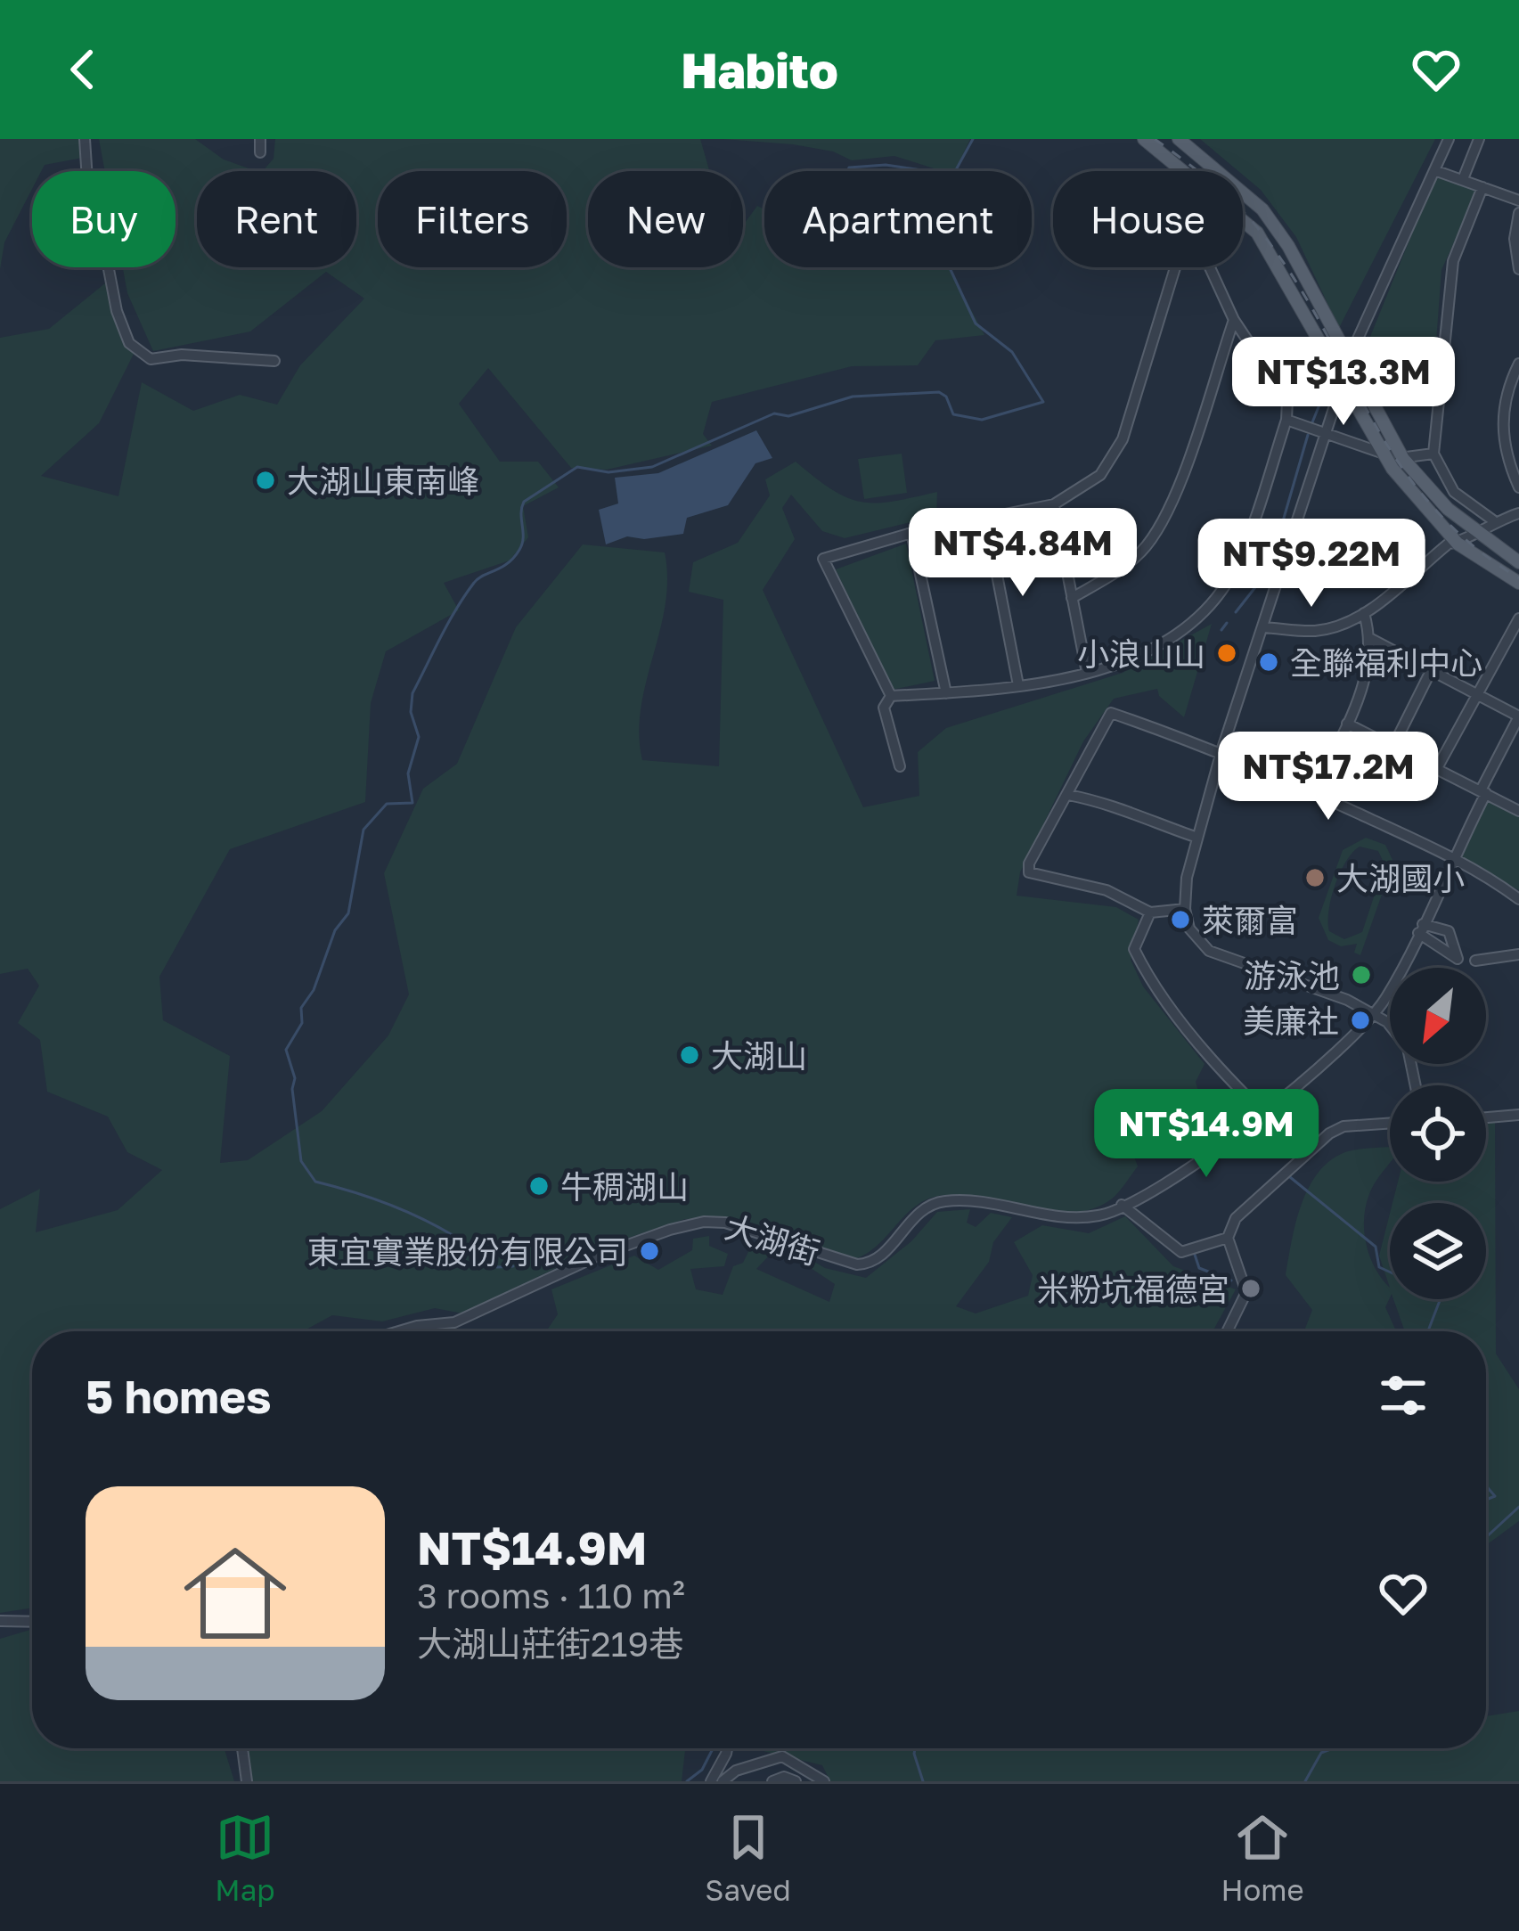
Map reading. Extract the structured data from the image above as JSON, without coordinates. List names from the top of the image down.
{
  "streets": {
    "street": ["大湖街"]
  },
  "places": [
    "大湖山東南峰",
    "小浪山山",
    "全聯福利中心",
    "大湖國小",
    "萊爾富",
    "游泳池",
    "美廉社",
    "大湖山",
    "牛稠湖山",
    "東宜實業股份有限公司",
    "米粉坑福德宮"
  ],
  "north": "bottom left",
  "page": {
    "header": "Habito",
    "chip": [
      "Buy",
      "Rent",
      "Filters",
      "New",
      "Apartment",
      "House"
    ],
    "price": [
      "NT$13.3M",
      "NT$4.84M",
      "NT$9.22M",
      "NT$17.2M",
      "NT$14.9M"
    ],
    "heading": "5 homes",
    "list": [
      {
        "name": "NT$14.9M",
        "note": "3 rooms · 110 m² · 大湖山莊街219巷"
      }
    ],
    "tabs": ["Map", "Saved", "Home"]
  }
}
